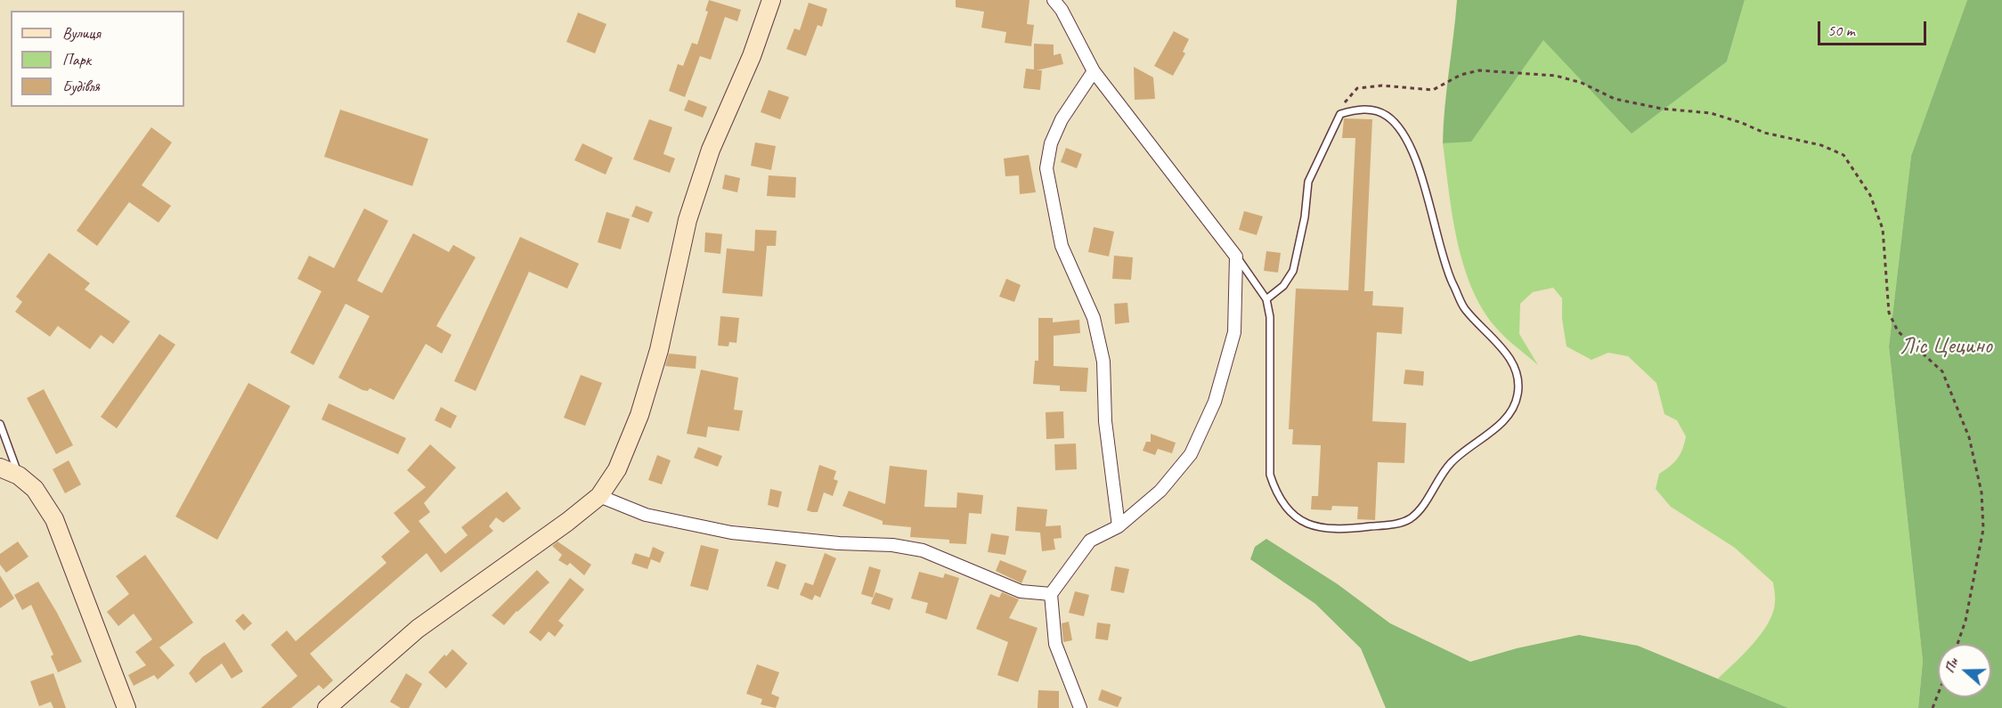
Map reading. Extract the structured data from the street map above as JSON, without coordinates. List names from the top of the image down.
{
  "parks": ["Ліс Цецино"],
  "legend": ["Вулиця", "Парк", "Будівля"],
  "scale_bar": "50 m",
  "north": "left"
}
